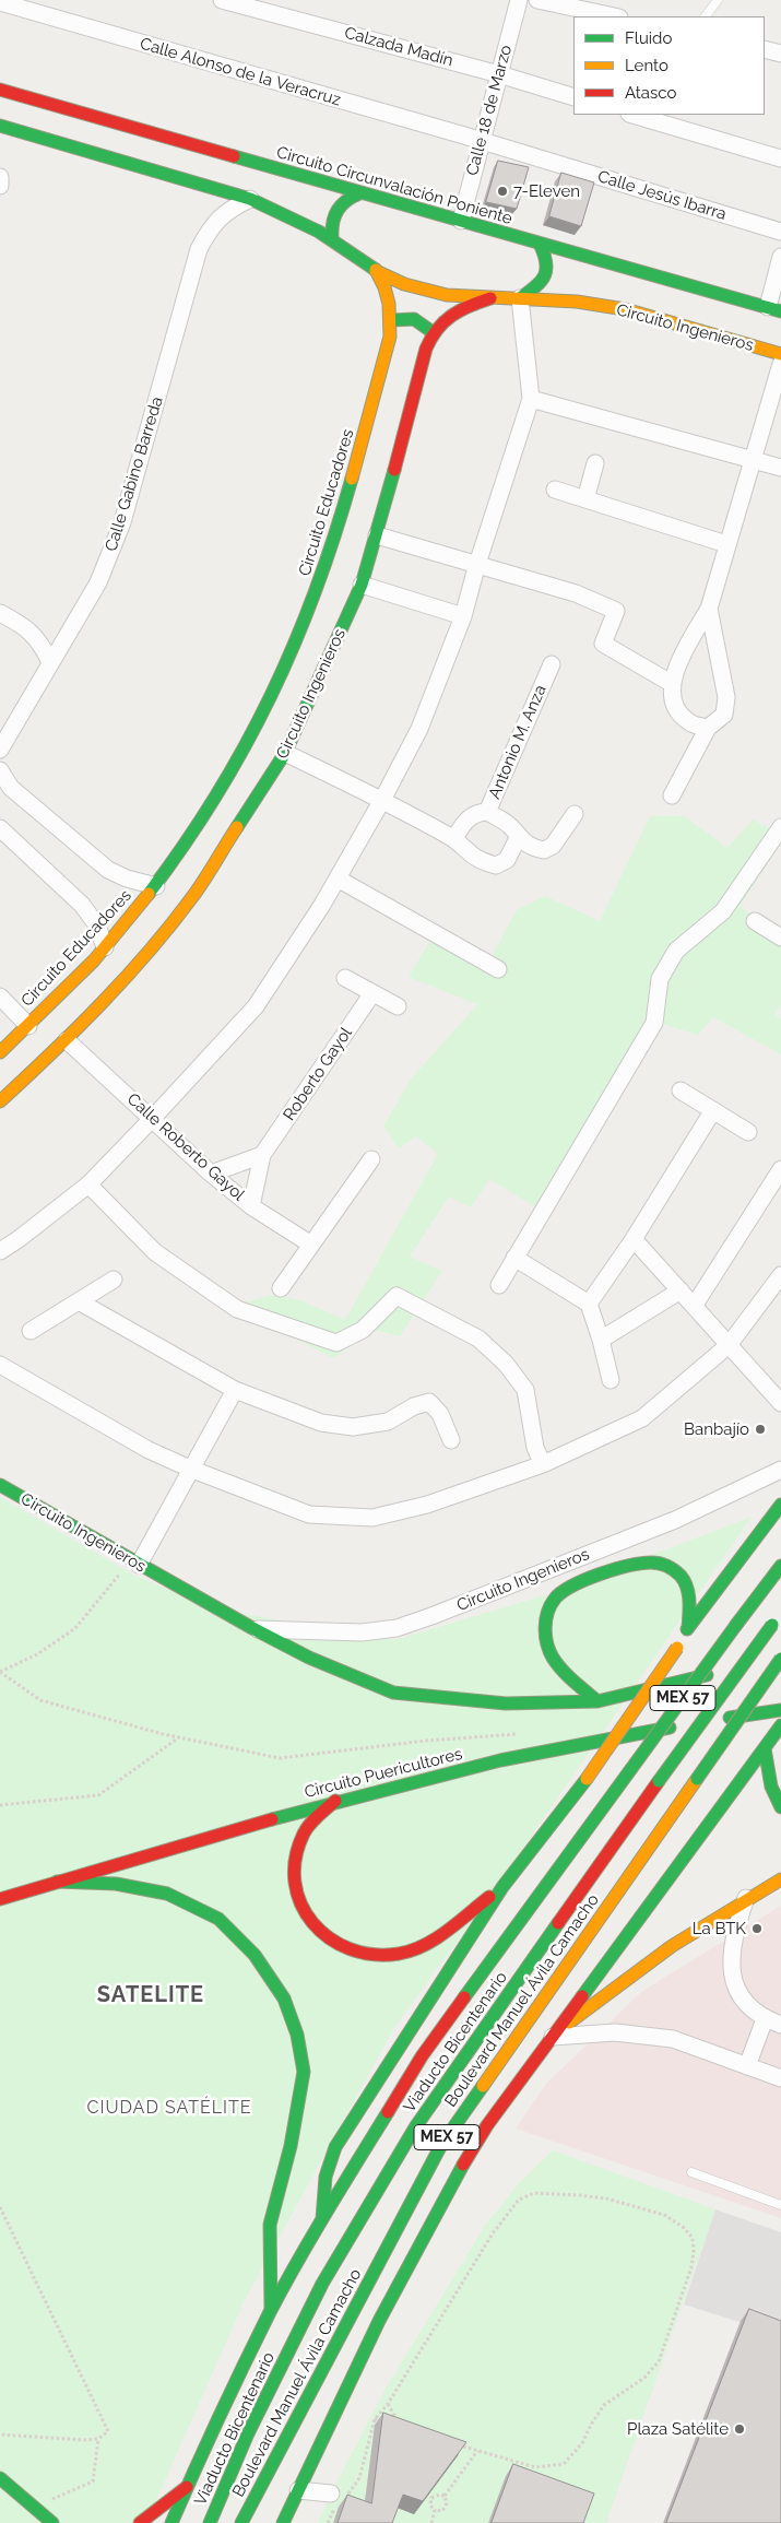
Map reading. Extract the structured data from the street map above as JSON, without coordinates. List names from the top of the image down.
{
  "streets": {
    "main road": [
      "Circuito Circunvalación Poniente",
      "Circuito Ingenieros",
      "Circuito Educadores",
      "MEX 57",
      "Circuito Puericultores",
      "Boulevard Manuel Ávila Camacho",
      "Viaducto Bicentenario"
    ],
    "street": [
      "Calzada Madín",
      "Calle Alonso de la Veracruz",
      "Calle 18 de Marzo",
      "Calle Jesús Ibarra",
      "Calle Gabino Barreda",
      "Antonio M. Anza",
      "Roberto Gayol",
      "Calle Roberto Gayol"
    ]
  },
  "crossings": [
    ["Calzada Madín", "Calle 18 de Marzo"],
    ["Calle Alonso de la Veracruz", "Calle 18 de Marzo"],
    ["Calle Alonso de la Veracruz", "Calle Jesús Ibarra"],
    ["Calle 18 de Marzo", "Circuito Circunvalación Poniente"],
    ["Calle 18 de Marzo", "Calle Jesús Ibarra"],
    ["Circuito Ingenieros", "Circuito Educadores"],
    ["Circuito Ingenieros", "Calle Roberto Gayol"],
    ["Circuito Ingenieros", "Boulevard Manuel Ávila Camacho"],
    ["Roberto Gayol", "Calle Roberto Gayol"]
  ],
  "districts": ["SATELITE", "CIUDAD SATÉLITE"],
  "places": [
    "7-Eleven",
    "Banbajío",
    "La BTK",
    "Plaza Satélite"
  ],
  "legend": ["Fluido", "Lento", "Atasco"]
}
